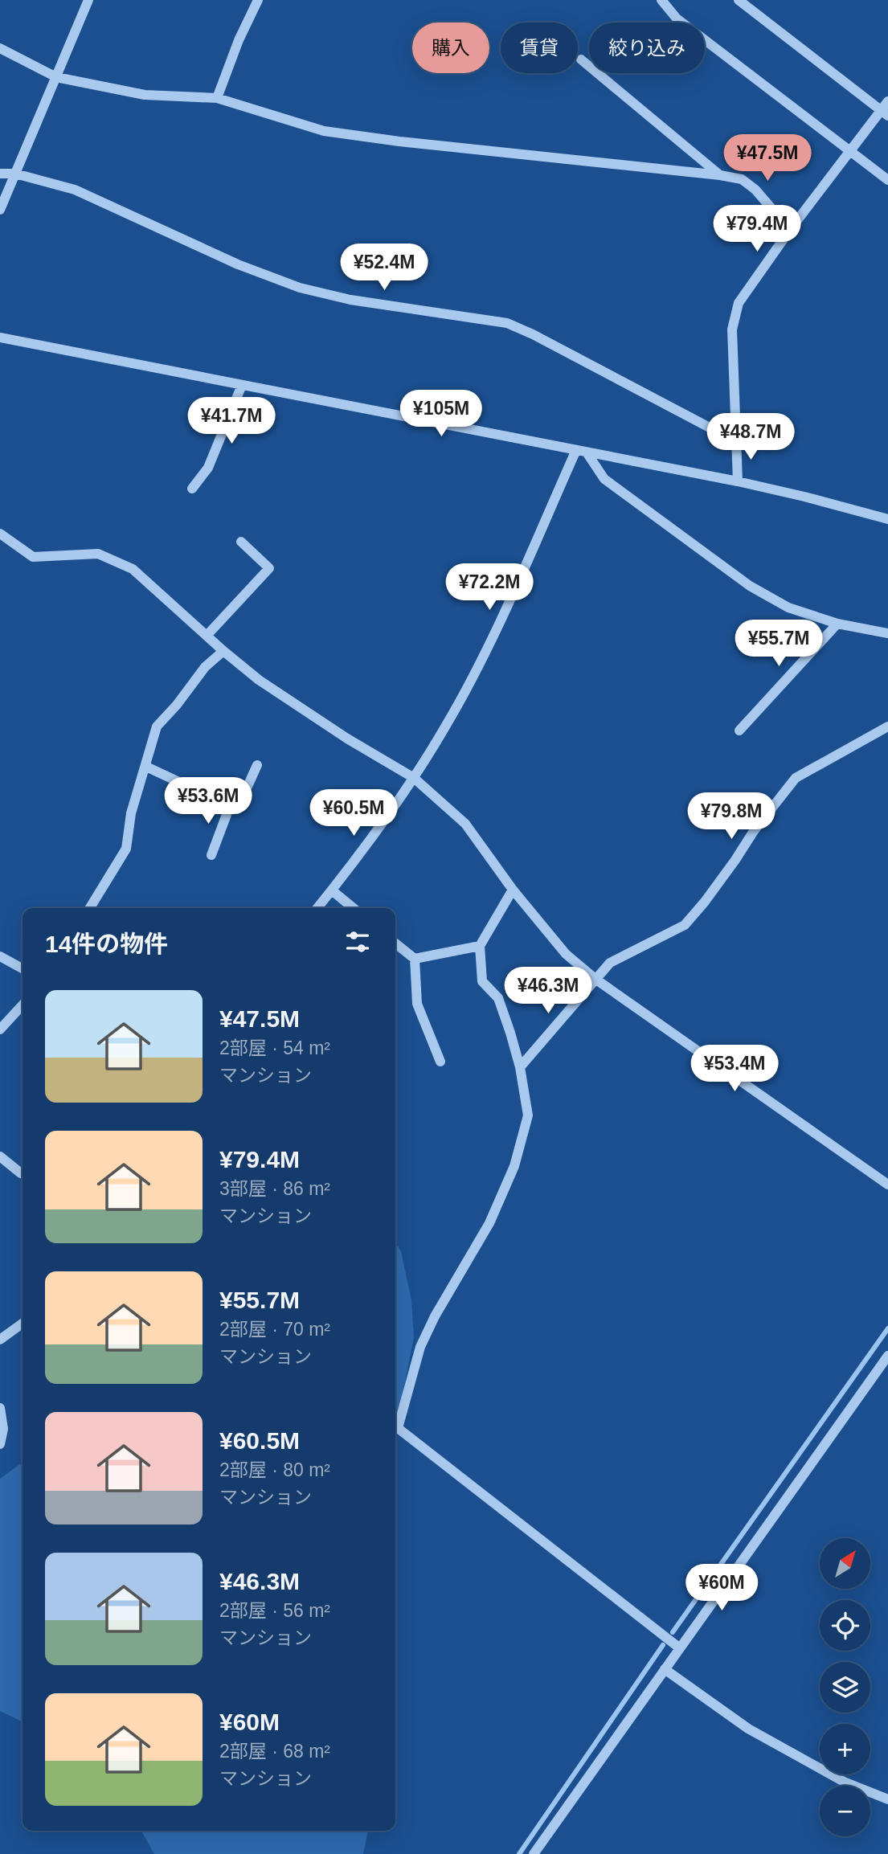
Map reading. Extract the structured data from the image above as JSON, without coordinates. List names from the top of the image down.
{
  "north": "top right",
  "page": {
    "chip": ["購入", "賃貸", "絞り込み"],
    "price": [
      "¥47.5M",
      "¥79.4M",
      "¥52.4M",
      "¥105M",
      "¥41.7M",
      "¥48.7M",
      "¥72.2M",
      "¥55.7M",
      "¥53.6M",
      "¥60.5M",
      "¥79.8M",
      "¥46.3M",
      "¥53.4M",
      "¥60M"
    ],
    "heading": "14件の物件",
    "list": [
      {
        "name": "¥47.5M",
        "note": "2部屋 · 54 m² · マンション"
      },
      {
        "name": "¥79.4M",
        "note": "3部屋 · 86 m² · マンション"
      },
      {
        "name": "¥55.7M",
        "note": "2部屋 · 70 m² · マンション"
      },
      {
        "name": "¥60.5M",
        "note": "2部屋 · 80 m² · マンション"
      },
      {
        "name": "¥46.3M",
        "note": "2部屋 · 56 m² · マンション"
      },
      {
        "name": "¥60M",
        "note": "2部屋 · 68 m² · マンション"
      }
    ],
    "map_buttons": ["+", "−"]
  }
}
